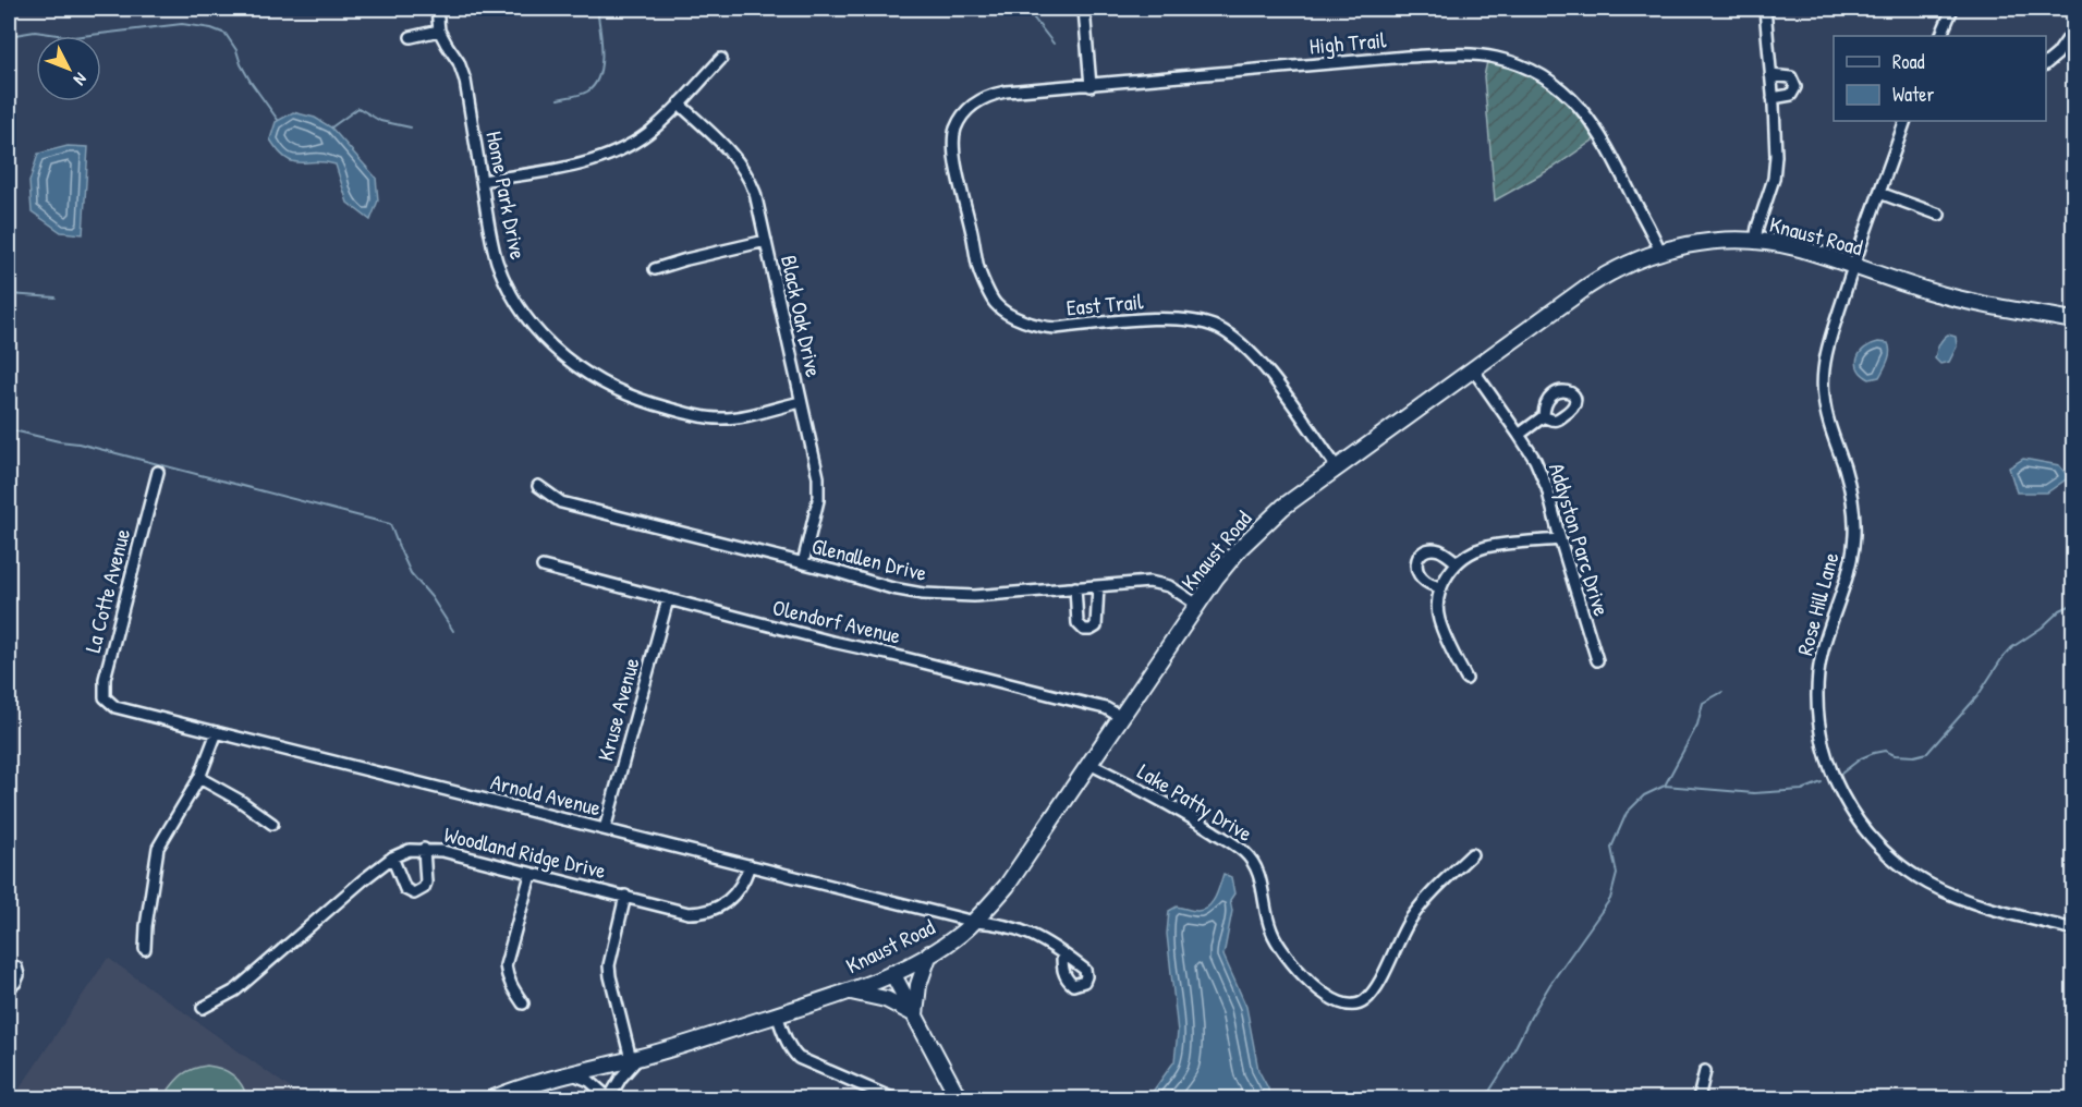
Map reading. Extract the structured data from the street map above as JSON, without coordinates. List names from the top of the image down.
{
  "streets": {
    "main road": ["Knaust Road"],
    "street": [
      "High Trail",
      "Home Park Drive",
      "East Trail",
      "Black Oak Drive",
      "Addyston Parc Drive",
      "Glenallen Drive",
      "La Cotte Avenue",
      "Rose Hill Lane",
      "Olendorf Avenue",
      "Kruse Avenue",
      "Arnold Avenue",
      "Lake Patty Drive",
      "Woodland Ridge Drive"
    ]
  },
  "crossings": [
    ["High Trail", "Knaust Road"],
    ["High Trail", "East Trail"],
    ["Home Park Drive", "Black Oak Drive"],
    ["Knaust Road", "East Trail"],
    ["Knaust Road", "Addyston Parc Drive"],
    ["Knaust Road", "Glenallen Drive"],
    ["Knaust Road", "Rose Hill Lane"],
    ["Knaust Road", "Olendorf Avenue"],
    ["Knaust Road", "Arnold Avenue"],
    ["Knaust Road", "Lake Patty Drive"],
    ["Black Oak Drive", "Glenallen Drive"],
    ["La Cotte Avenue", "Arnold Avenue"],
    ["Olendorf Avenue", "Kruse Avenue"],
    ["Kruse Avenue", "Arnold Avenue"],
    ["Arnold Avenue", "Woodland Ridge Drive"]
  ],
  "legend": ["Road", "Water"],
  "north": "bottom right"
}
